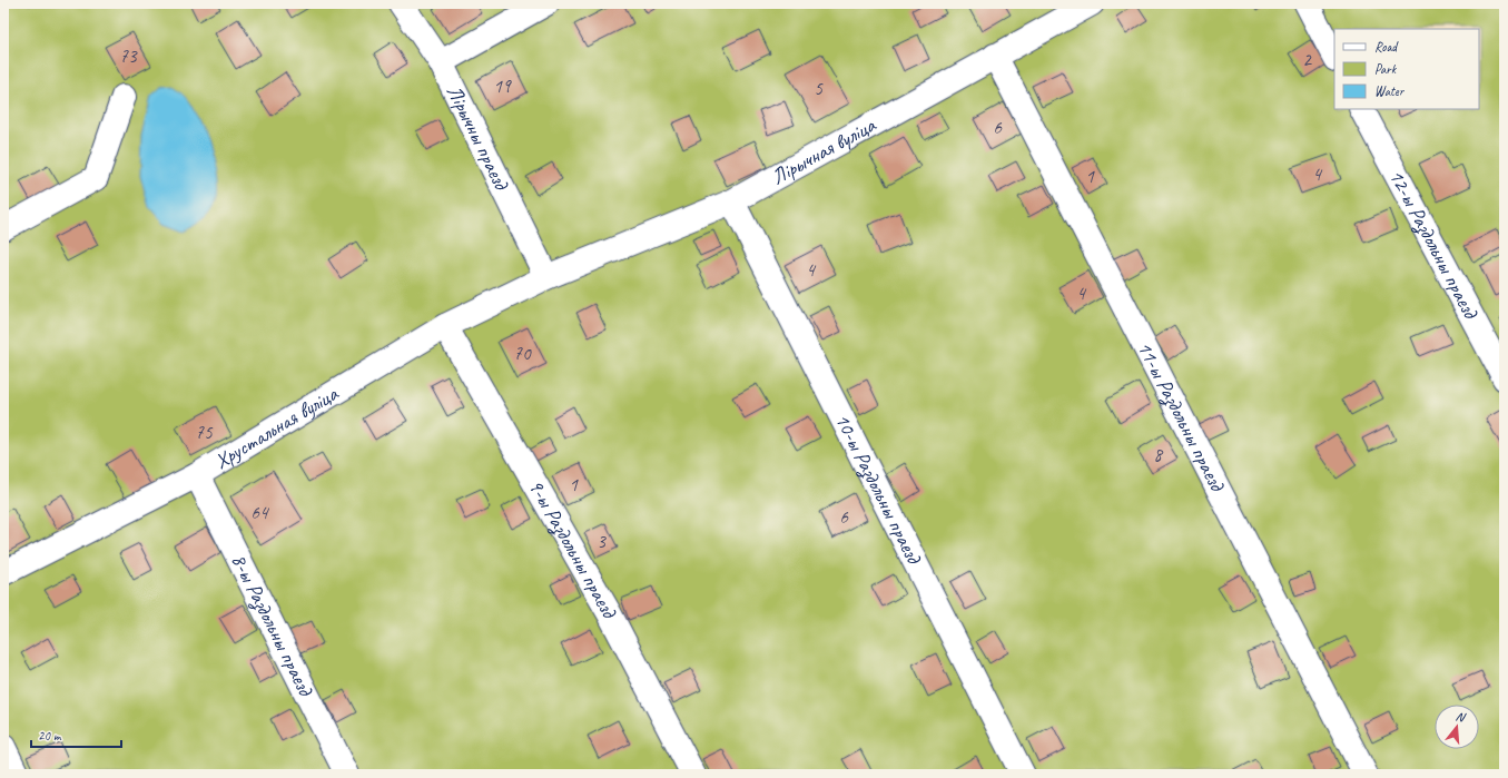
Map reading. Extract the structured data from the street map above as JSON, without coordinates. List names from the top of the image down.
{
  "streets": {
    "street": [
      "Лірычны праезд",
      "Лірычная вуліца",
      "12-ы Раздольны праезд",
      "11-ы Раздольны праезд",
      "Хрустальная вуліца",
      "10-ы Раздольны праезд",
      "9-ы Раздольны праезд",
      "8-ы Раздольны праезд"
    ]
  },
  "crossings": [
    ["Лірычны праезд", "Лірычная вуліца"],
    ["Лірычны праезд", "Хрустальная вуліца"],
    ["Лірычная вуліца", "11-ы Раздольны праезд"],
    ["Лірычная вуліца", "Хрустальная вуліца"],
    ["Лірычная вуліца", "10-ы Раздольны праезд"],
    ["Хрустальная вуліца", "9-ы Раздольны праезд"],
    ["Хрустальная вуліца", "8-ы Раздольны праезд"]
  ],
  "house_numbers": [
    "73",
    "2",
    "19",
    "5",
    "6",
    "4",
    "1",
    "4",
    "4",
    "70",
    "75",
    "8",
    "1",
    "64",
    "6",
    "3"
  ],
  "legend": ["Road", "Park", "Water"],
  "scale_bar": "20 m",
  "north": "top"
}
